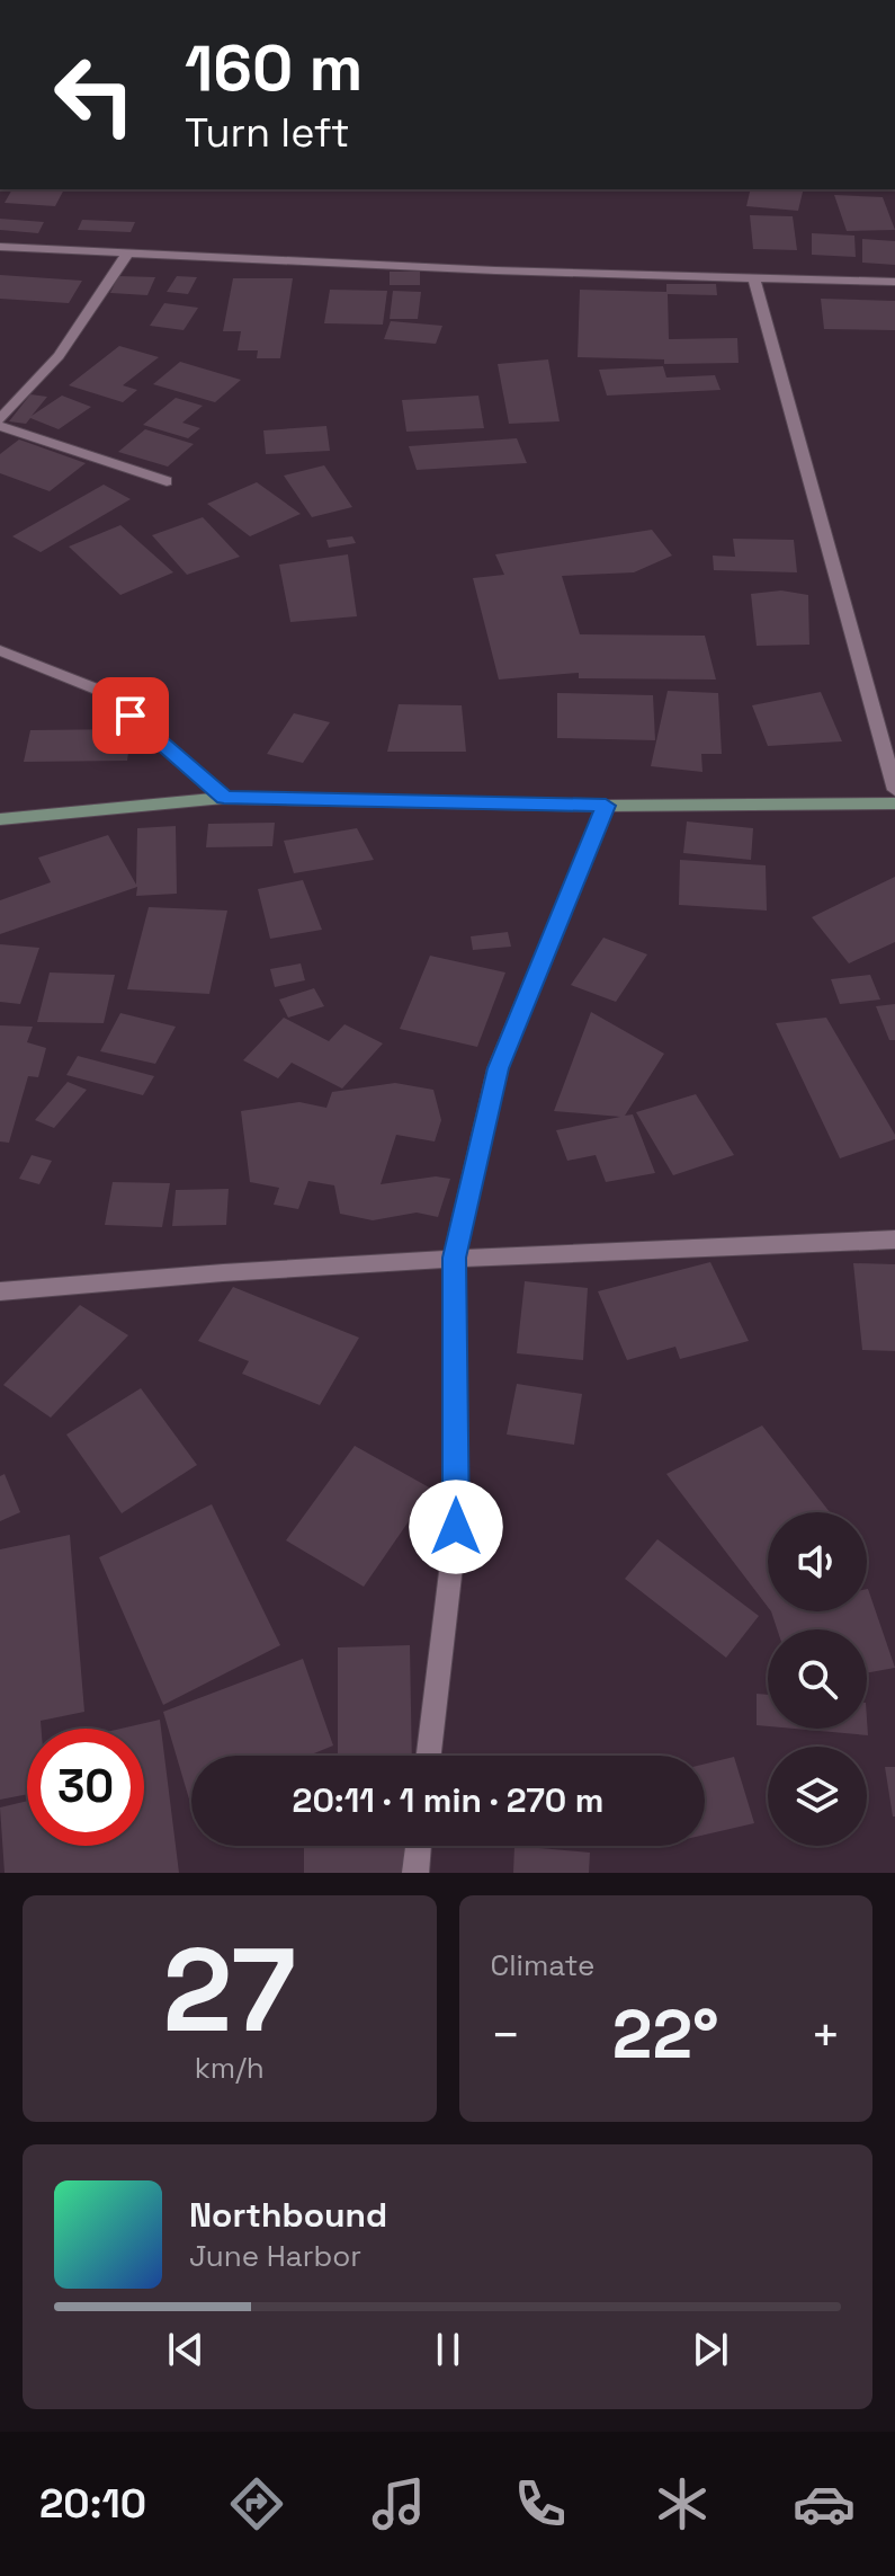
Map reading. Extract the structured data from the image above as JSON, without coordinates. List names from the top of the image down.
{
  "page": {
    "turn": ["160 m", "Turn left"],
    "limit": "30",
    "trip": "20:11 · 1 min · 270 m",
    "tile": [
      ["27", "km/h"],
      "Climate"
    ],
    "heat": ["−", "22°", "+"],
    "song": ["Northbound", "June Harbor"],
    "tabs": "20:10"
  }
}
